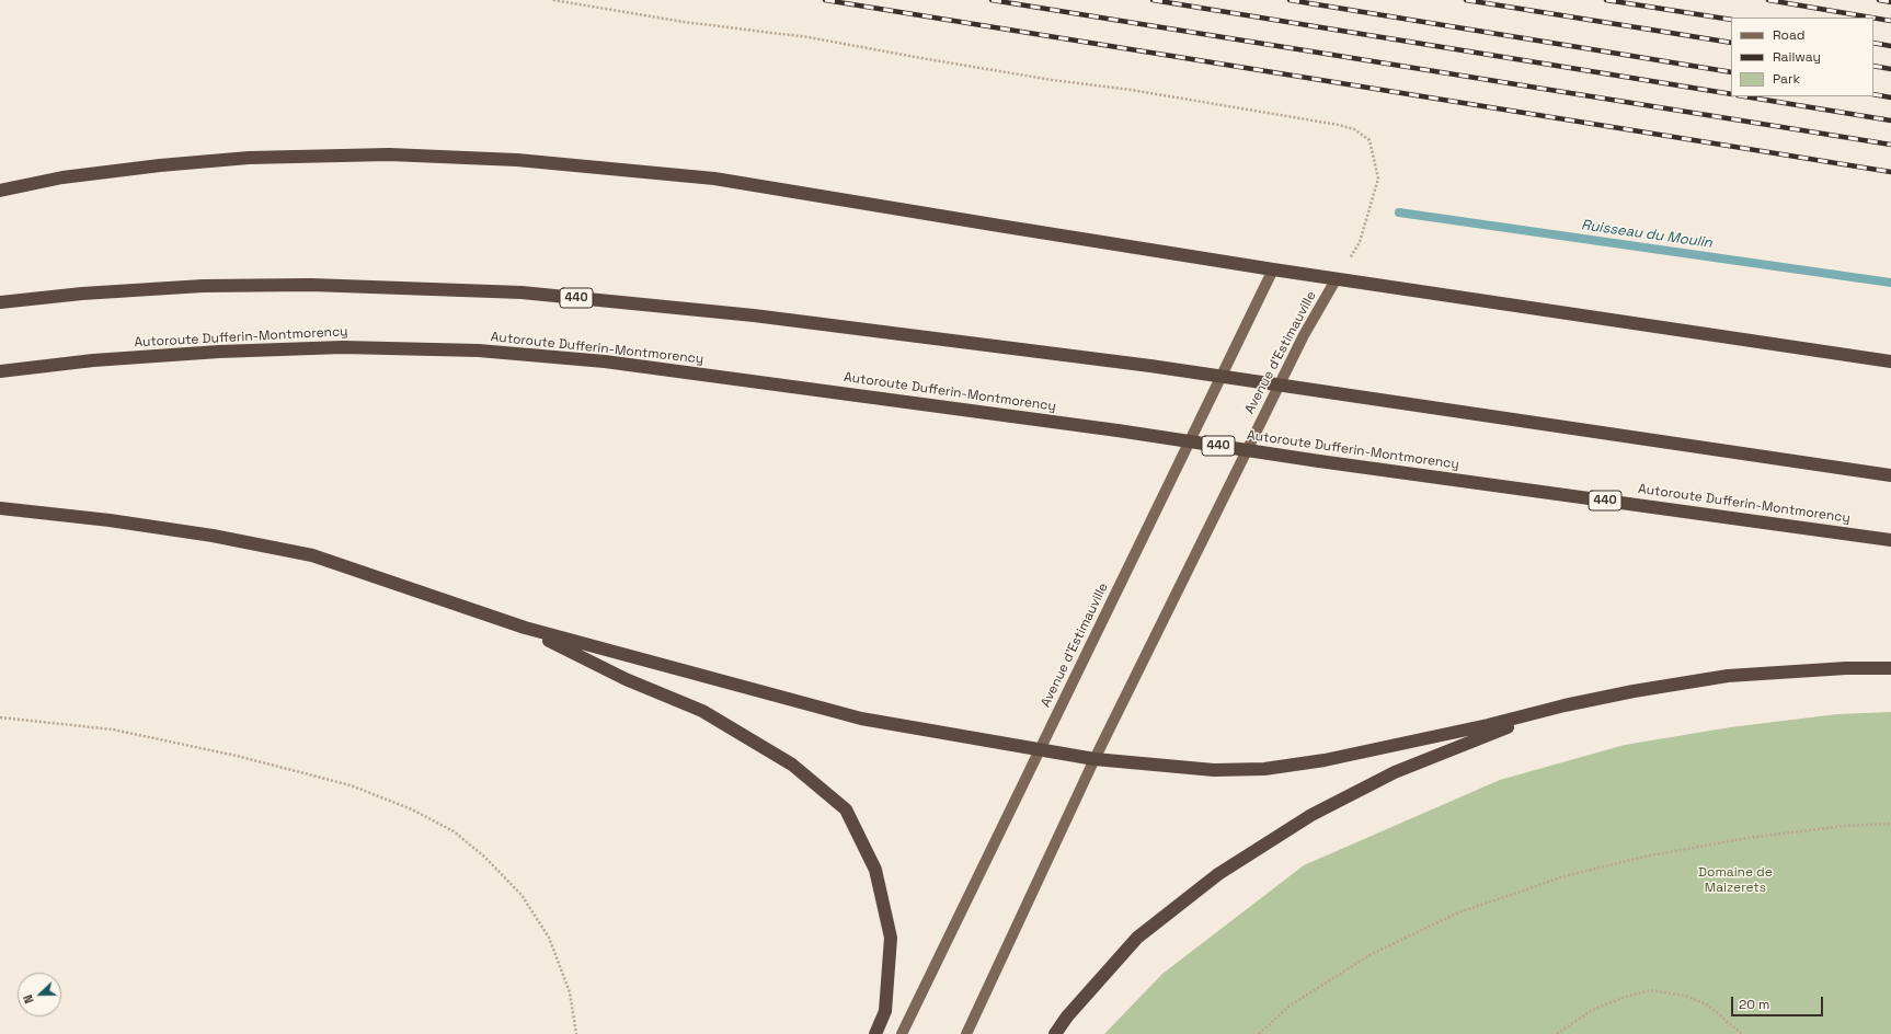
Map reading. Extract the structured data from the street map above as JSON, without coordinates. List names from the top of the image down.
{
  "streets": {
    "highway": ["440", "Autoroute Dufferin-Montmorency"],
    "main road": ["Avenue d'Estimauville"]
  },
  "water": ["Ruisseau du Moulin"],
  "parks": ["Domaine de Maizerets"],
  "legend": ["Road", "Railway", "Park"],
  "scale_bar": "20 m",
  "north": "left"
}
